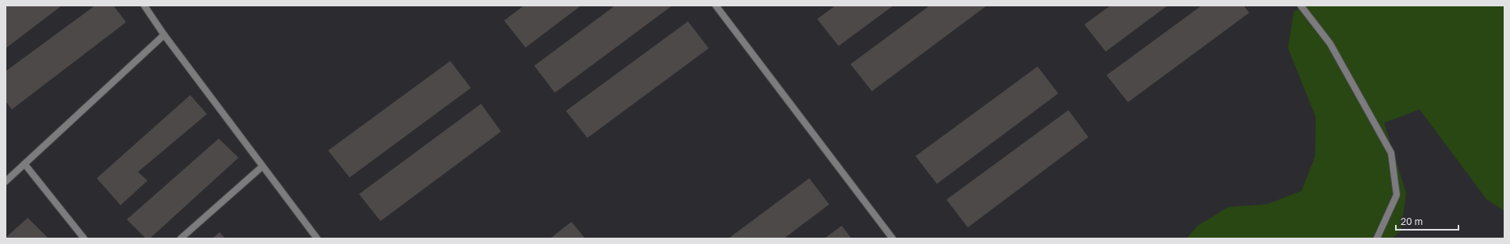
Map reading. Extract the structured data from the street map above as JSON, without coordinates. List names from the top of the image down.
{
  "scale_bar": "20 m"
}
